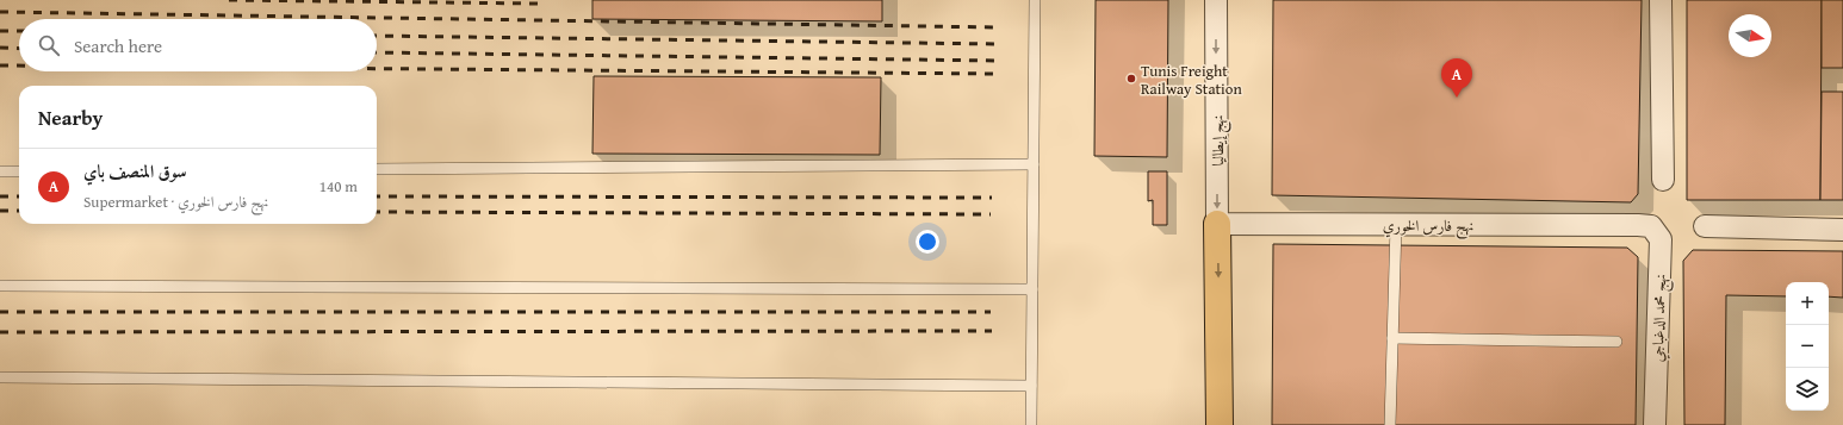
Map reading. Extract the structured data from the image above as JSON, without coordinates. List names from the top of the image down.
{
  "streets": {
    "street": ["نهج إيطاليا", "نهج فارس الخوري", "نهج محمد الدغباجي"]
  },
  "crossings": [
    ["نهج إيطاليا", "نهج فارس الخوري"],
    ["نهج فارس الخوري", "نهج محمد الدغباجي"]
  ],
  "one_way": ["نهج إيطاليا"],
  "places": ["Tunis Freight Railway Station"],
  "north": "right",
  "page": {
    "search": "Search here",
    "pins": "A",
    "heading": "Nearby",
    "list": [
      {
        "mark": "A",
        "name": "سوق المنصف باي",
        "note": "Supermarket · نهج فارس الخوري",
        "value": "140 m"
      }
    ],
    "map_buttons": ["+", "−"]
  }
}
